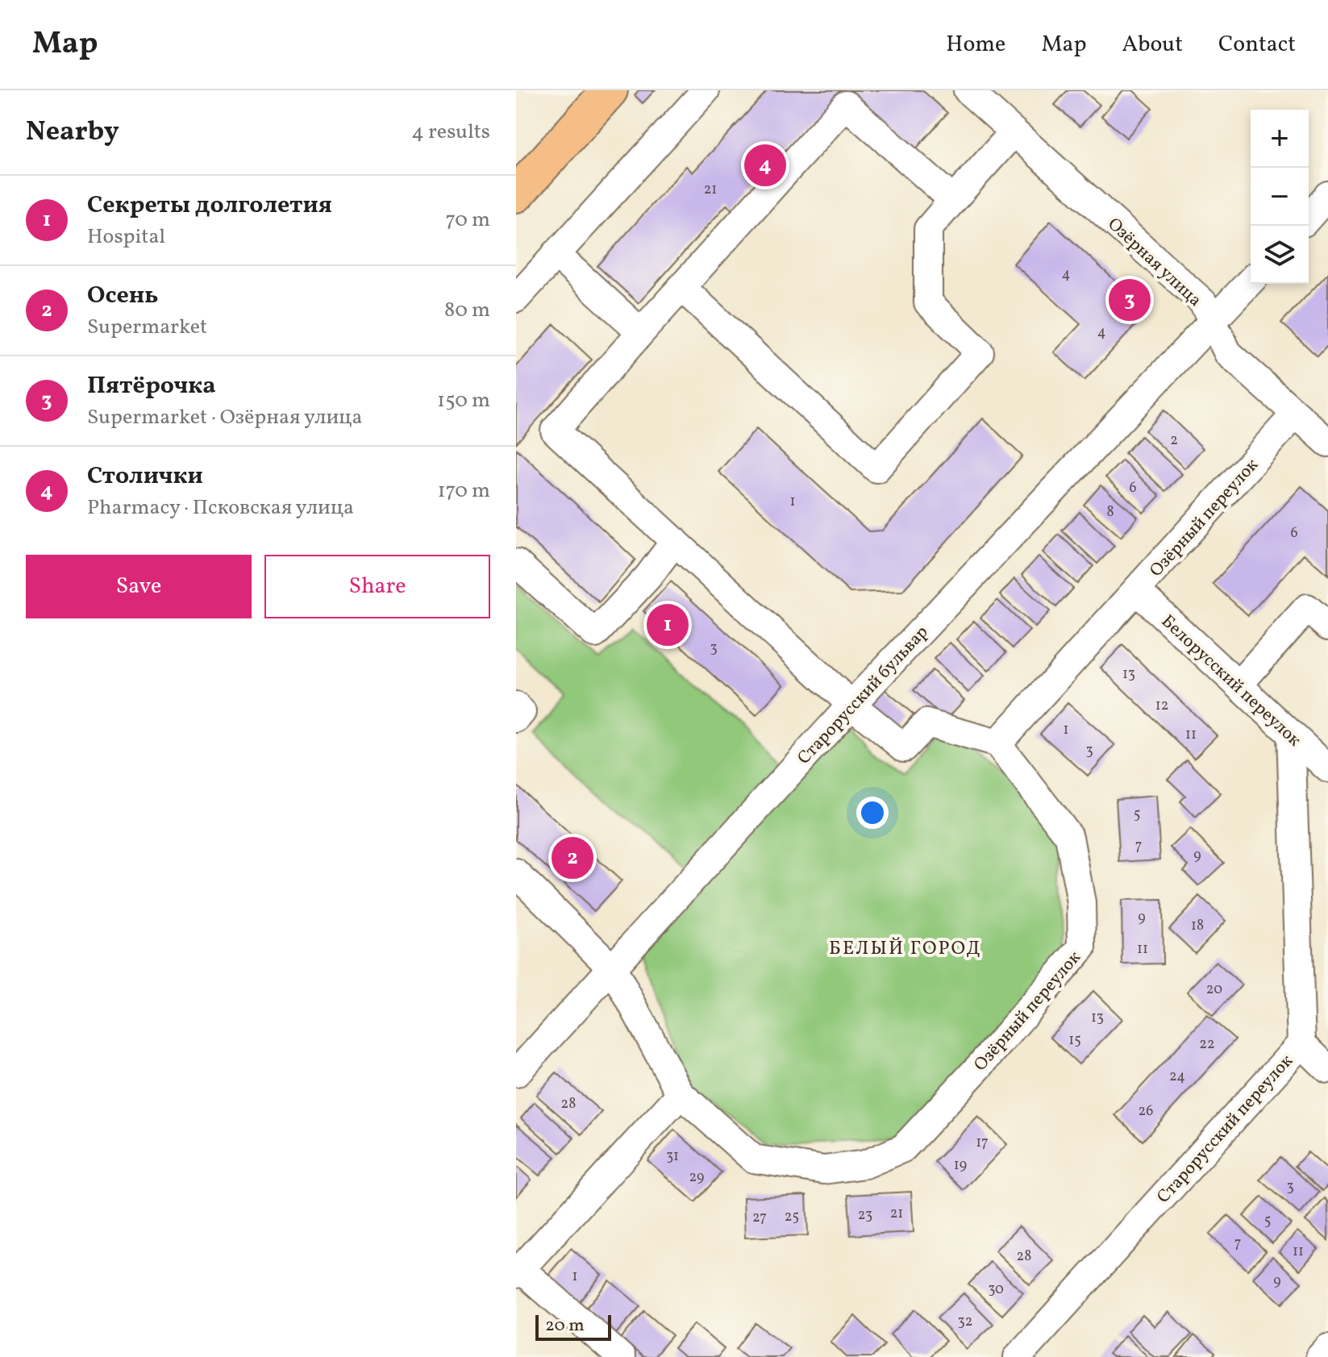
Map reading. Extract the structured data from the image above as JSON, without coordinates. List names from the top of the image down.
{
  "streets": {
    "street": [
      "Озёрная улица",
      "Озёрный переулок",
      "Белорусский переулок",
      "Старорусский бульвар",
      "Старорусский переулок"
    ]
  },
  "crossings": [
    ["Озёрная улица", "Озёрный переулок"],
    ["Озёрная улица", "Старорусский бульвар"],
    ["Озёрный переулок", "Белорусский переулок"],
    ["Белорусский переулок", "Старорусский переулок"]
  ],
  "districts": ["БЕЛЫЙ ГОРОД"],
  "house_numbers": [
    "21",
    "4",
    "4",
    "2",
    "6",
    "1",
    "8",
    "6",
    "3",
    "13",
    "12",
    "1",
    "11",
    "3",
    "5",
    "7",
    "9",
    "9",
    "18",
    "11",
    "20",
    "13",
    "15",
    "22",
    "24",
    "28",
    "26",
    "17",
    "31",
    "19",
    "29",
    "3",
    "21",
    "23",
    "25",
    "27",
    "5",
    "7",
    "11",
    "28",
    "1",
    "9",
    "30",
    "32"
  ],
  "scale_bar": "20 m",
  "page": {
    "header": "Map",
    "nav": [
      "Home",
      "Map",
      "About",
      "Contact"
    ],
    "heading": ["Nearby", "4 results"],
    "map_buttons": ["+", "−"],
    "pins": [
      "4",
      "3",
      "1",
      "2"
    ],
    "list": [
      {
        "mark": "1",
        "name": "Секреты долголетия",
        "note": "Hospital",
        "value": "70 m"
      },
      {
        "mark": "2",
        "name": "Осень",
        "note": "Supermarket",
        "value": "80 m"
      },
      {
        "mark": "3",
        "name": "Пятёрочка",
        "note": "Supermarket · Озёрная улица",
        "value": "150 m"
      },
      {
        "mark": "4",
        "name": "Столички",
        "note": "Pharmacy · Псковская улица",
        "value": "170 m"
      }
    ],
    "buttons": ["Save", "Share"],
    "scale": "20 m"
  }
}
